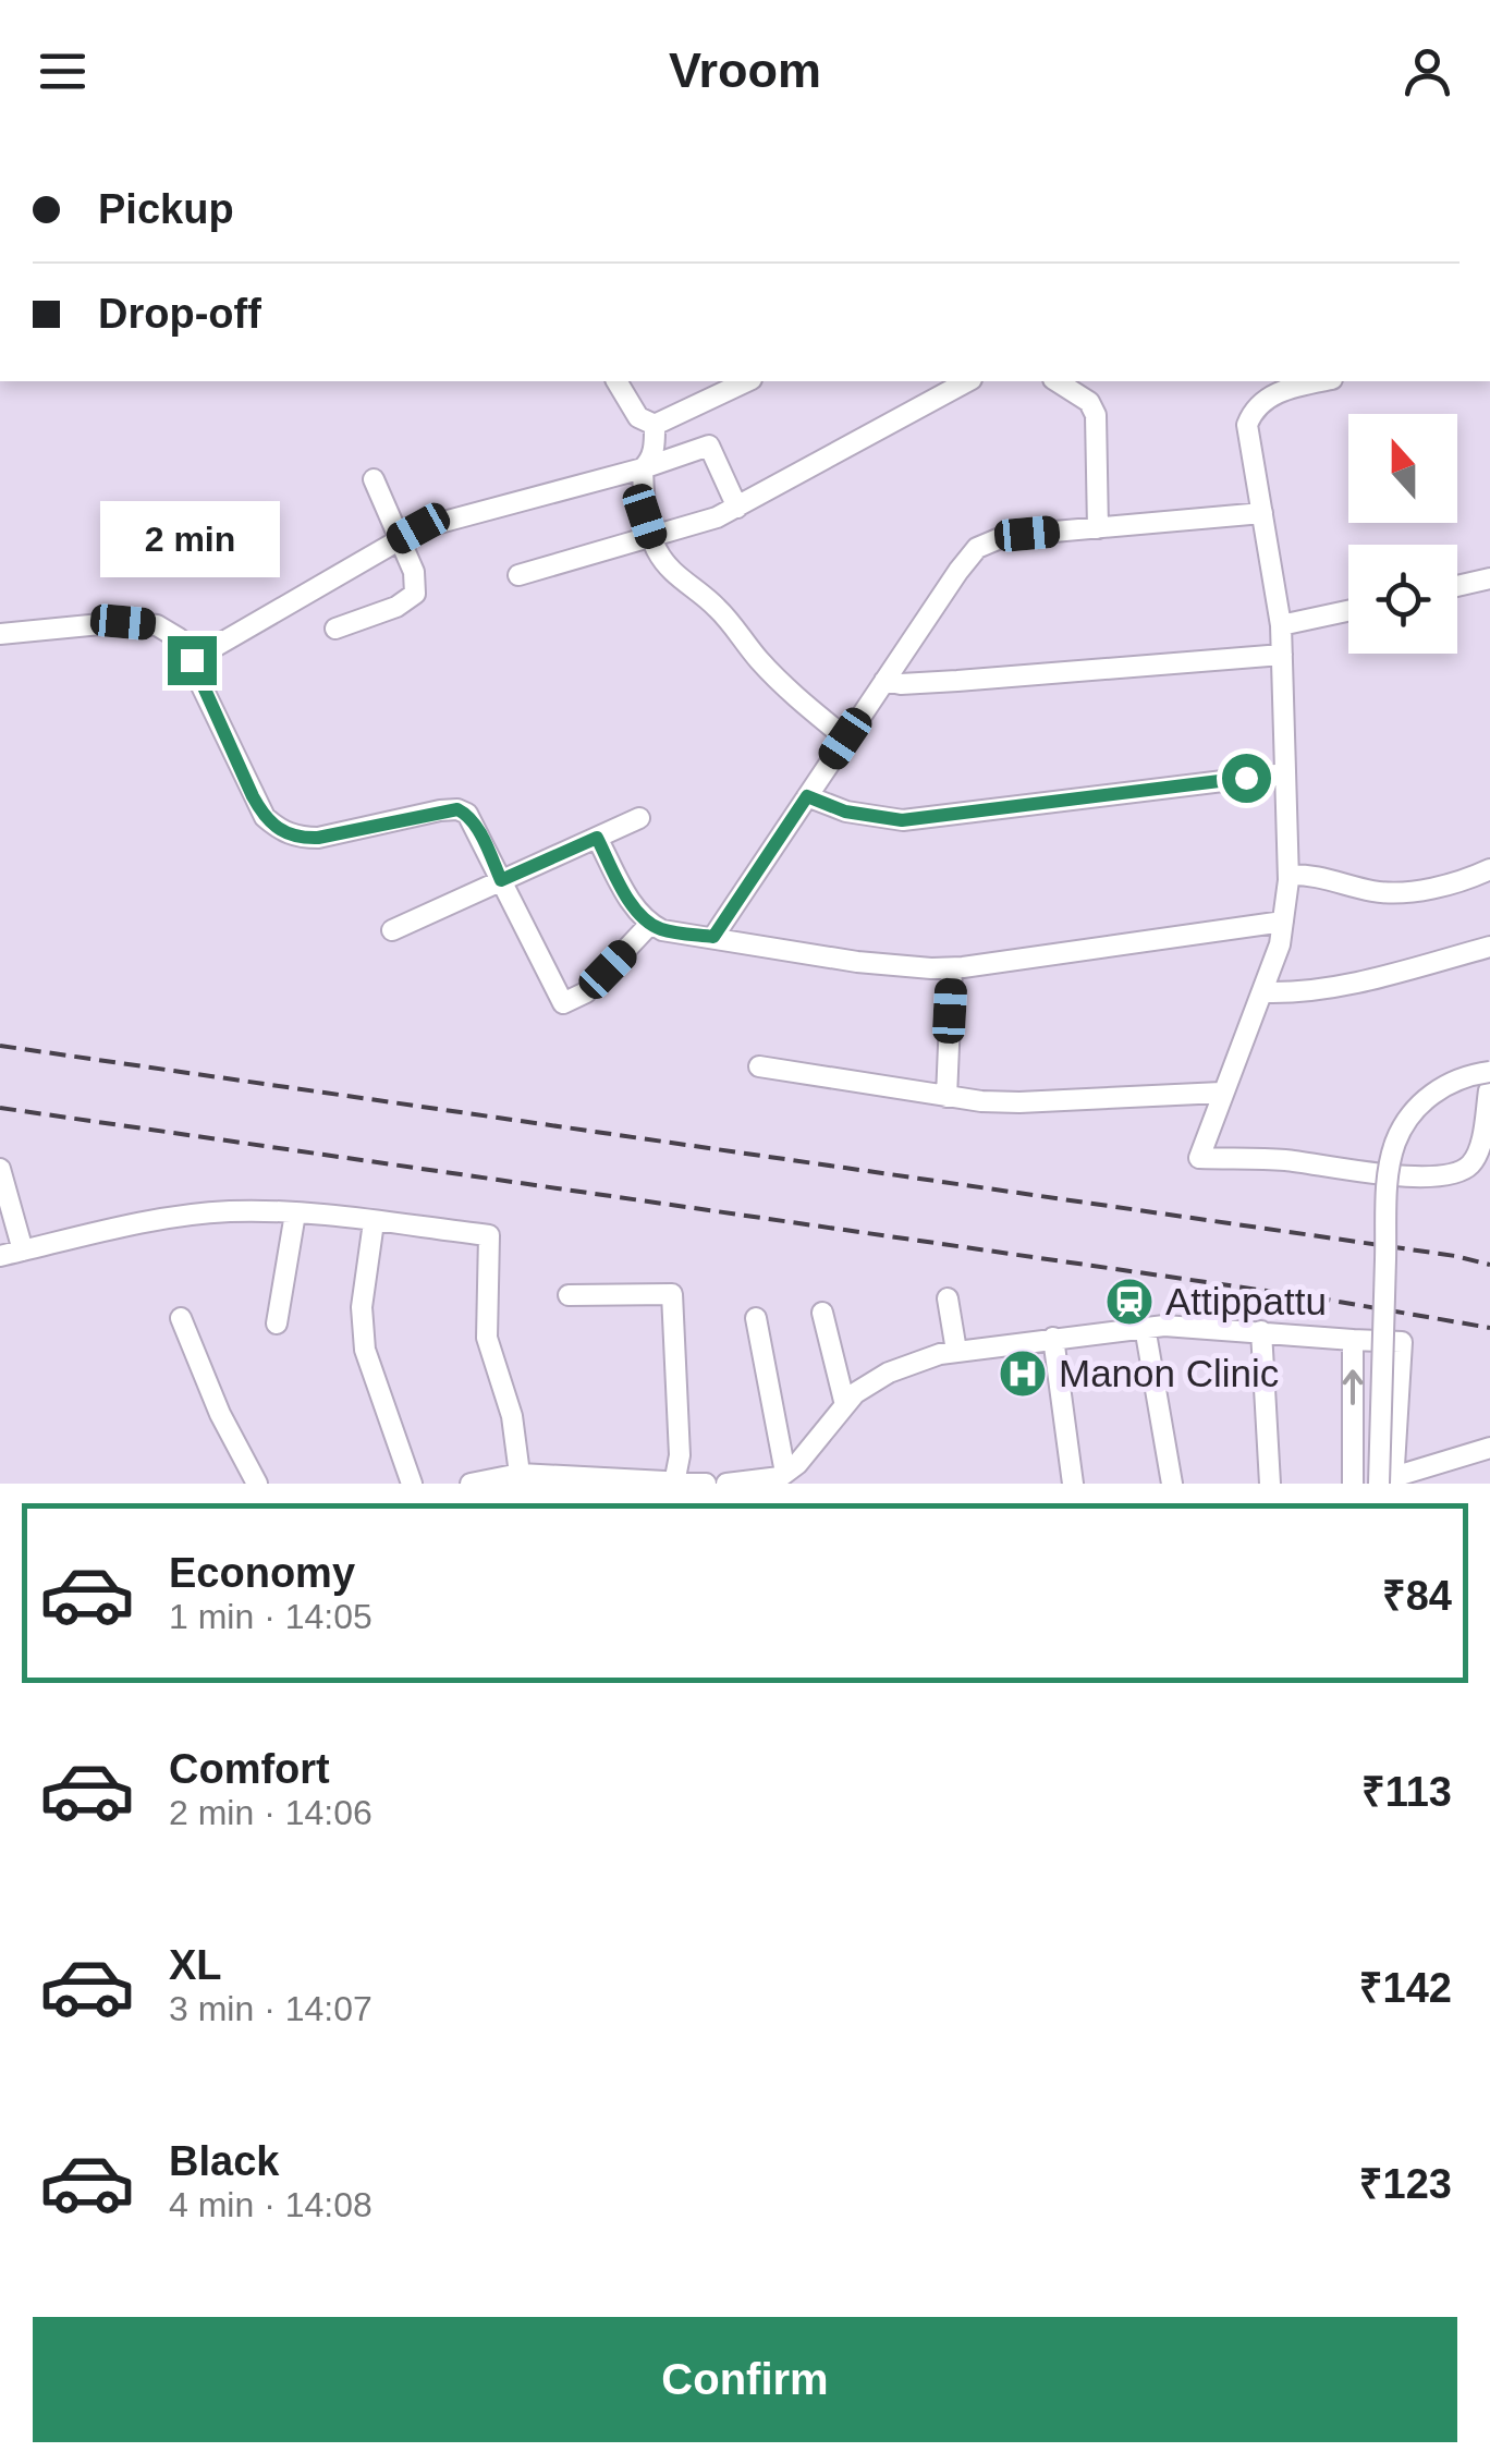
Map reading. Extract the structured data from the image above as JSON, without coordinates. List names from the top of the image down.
{
  "places": {
    "station": ["Attippattu"],
    "hospital": ["Manon Clinic"]
  },
  "north": "top",
  "page": {
    "header": "Vroom",
    "banner": ["Pickup", "Drop-off"],
    "bubble": "2 min",
    "list": [
      {
        "name": "Economy",
        "note": "1 min · 14:05",
        "value": "₹84"
      },
      {
        "name": "Comfort",
        "note": "2 min · 14:06",
        "value": "₹113"
      },
      {
        "name": "XL",
        "note": "3 min · 14:07",
        "value": "₹142"
      },
      {
        "name": "Black",
        "note": "4 min · 14:08",
        "value": "₹123"
      }
    ],
    "buttons": "Confirm"
  }
}
